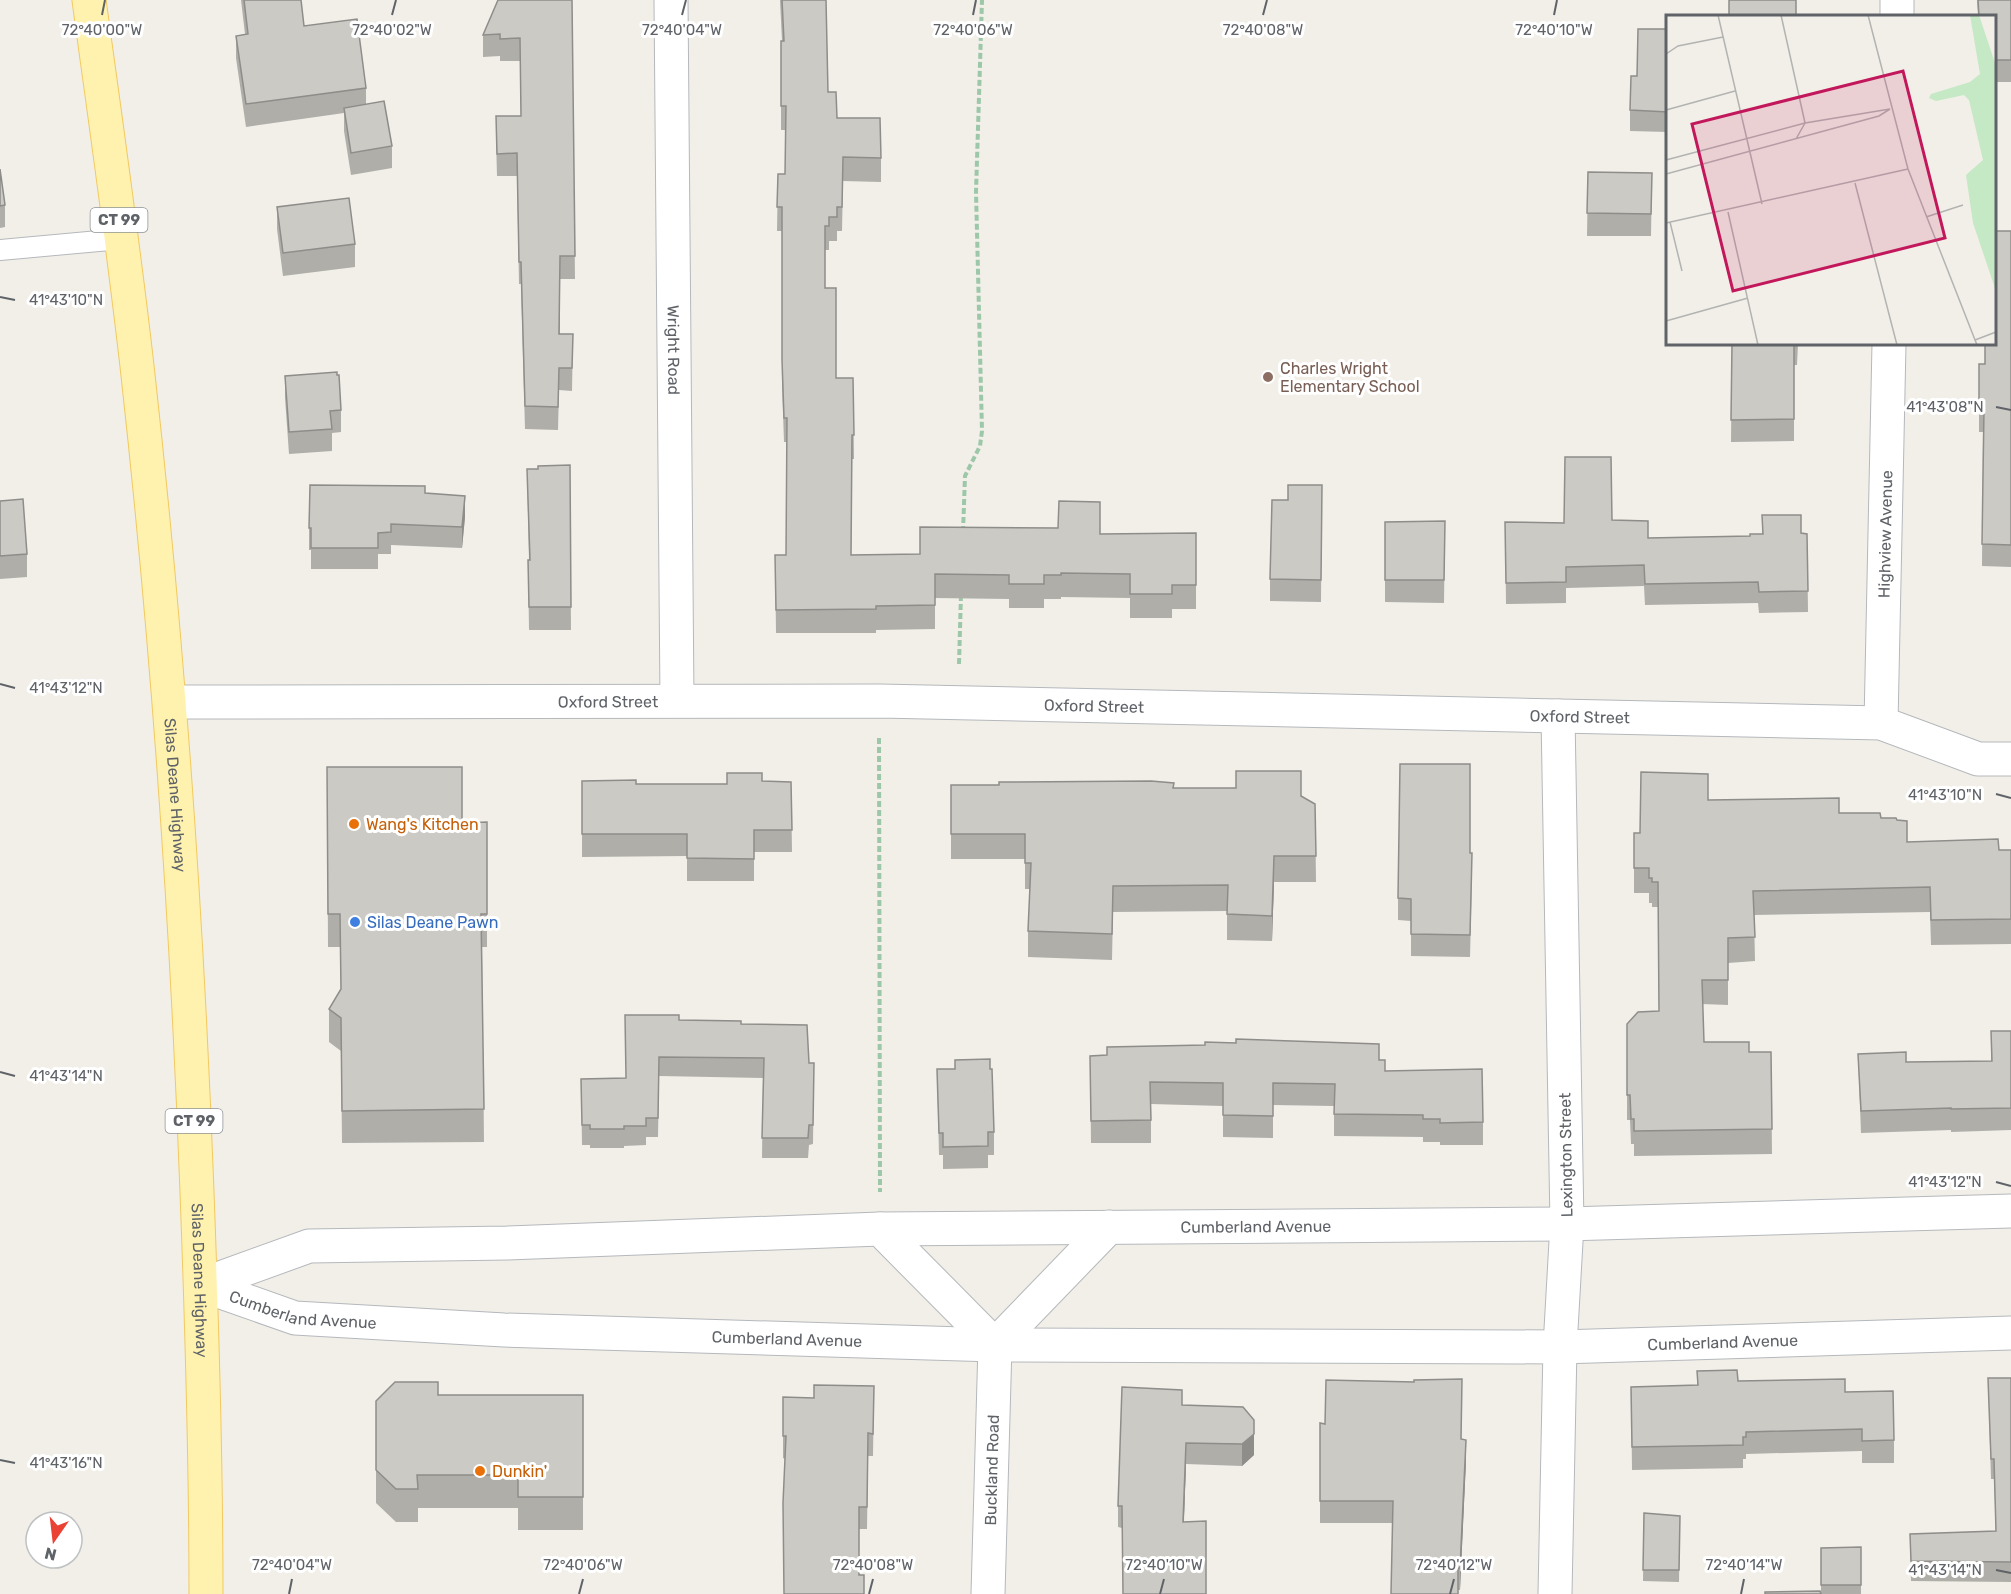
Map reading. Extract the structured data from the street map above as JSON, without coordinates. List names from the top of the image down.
{
  "streets": {
    "main road": ["CT 99", "Silas Deane Highway"],
    "street": [
      "Wright Road",
      "Highview Avenue",
      "Oxford Street",
      "Lexington Street",
      "Cumberland Avenue",
      "Buckland Road"
    ]
  },
  "crossings": [
    ["Wright Road", "Oxford Street"],
    ["Highview Avenue", "Oxford Street"],
    ["Oxford Street", "Silas Deane Highway"],
    ["Oxford Street", "Lexington Street"],
    ["Silas Deane Highway", "Cumberland Avenue"],
    ["Lexington Street", "Cumberland Avenue"],
    ["Cumberland Avenue", "Buckland Road"]
  ],
  "places": [
    "Charles Wright Elementary School",
    "Wang's Kitchen",
    "Silas Deane Pawn",
    "Dunkin'"
  ],
  "north": "bottom",
  "coordinates": [
    "72°40'00\"W",
    "72°40'02\"W",
    "72°40'04\"W",
    "72°40'06\"W",
    "72°40'08\"W",
    "72°40'10\"W",
    "41°43'10\"N",
    "41°43'08\"N",
    "41°43'12\"N",
    "41°43'14\"N",
    "41°43'16\"N",
    "72°40'12\"W",
    "72°40'14\"W"
  ]
}
